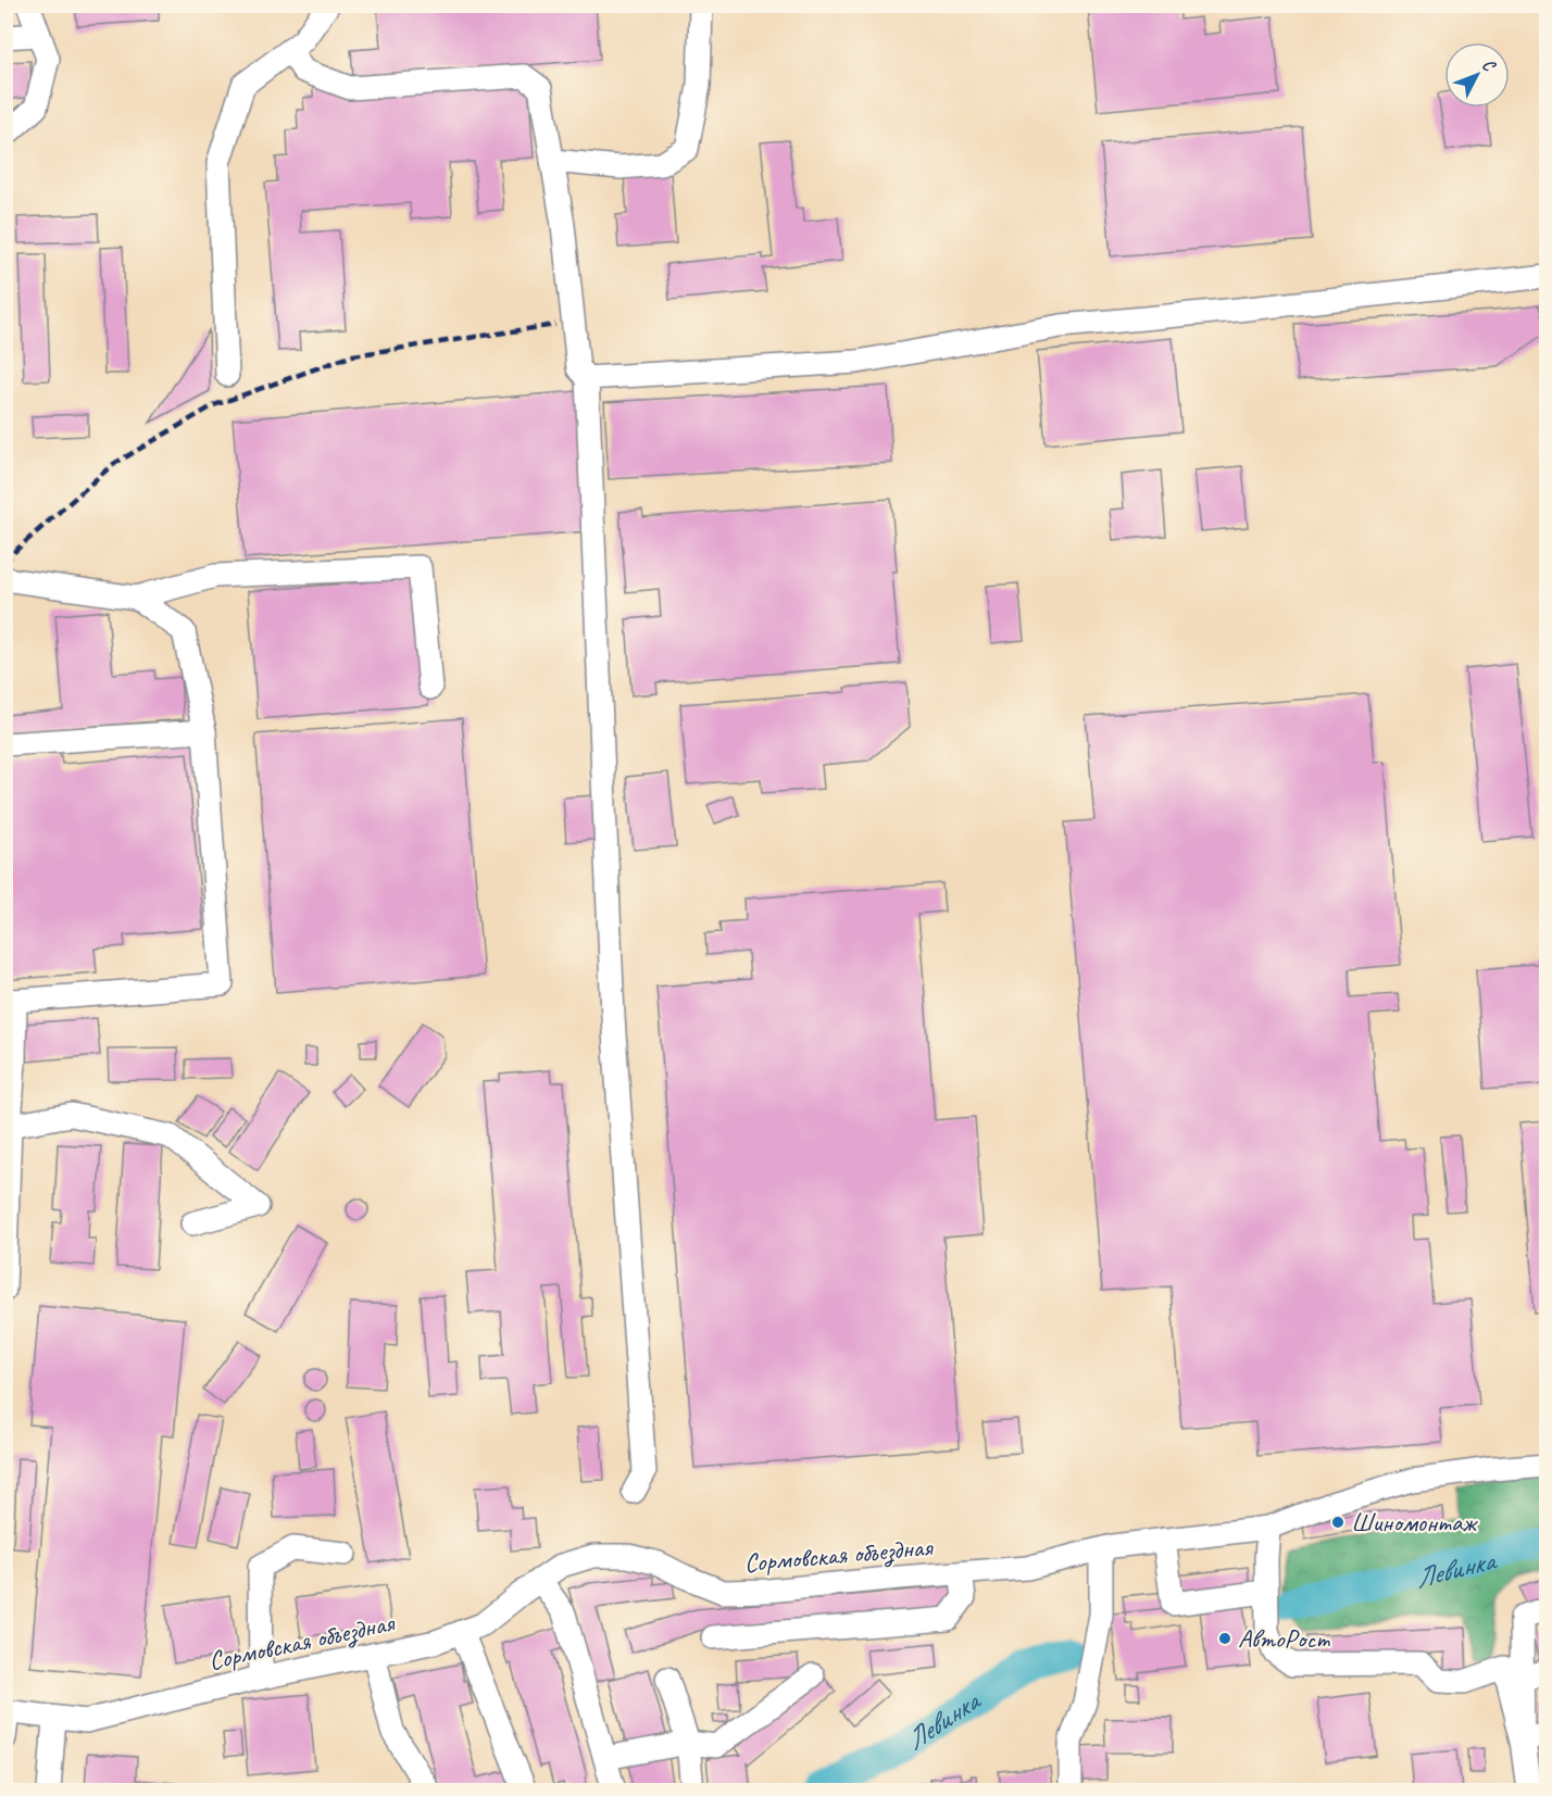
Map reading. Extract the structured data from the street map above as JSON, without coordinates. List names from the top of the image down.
{
  "streets": {
    "street": ["Сормовская объездная"]
  },
  "water": ["Левинка"],
  "places": ["Шиномонтаж", "АвтоРост"],
  "north": "top right"
}
